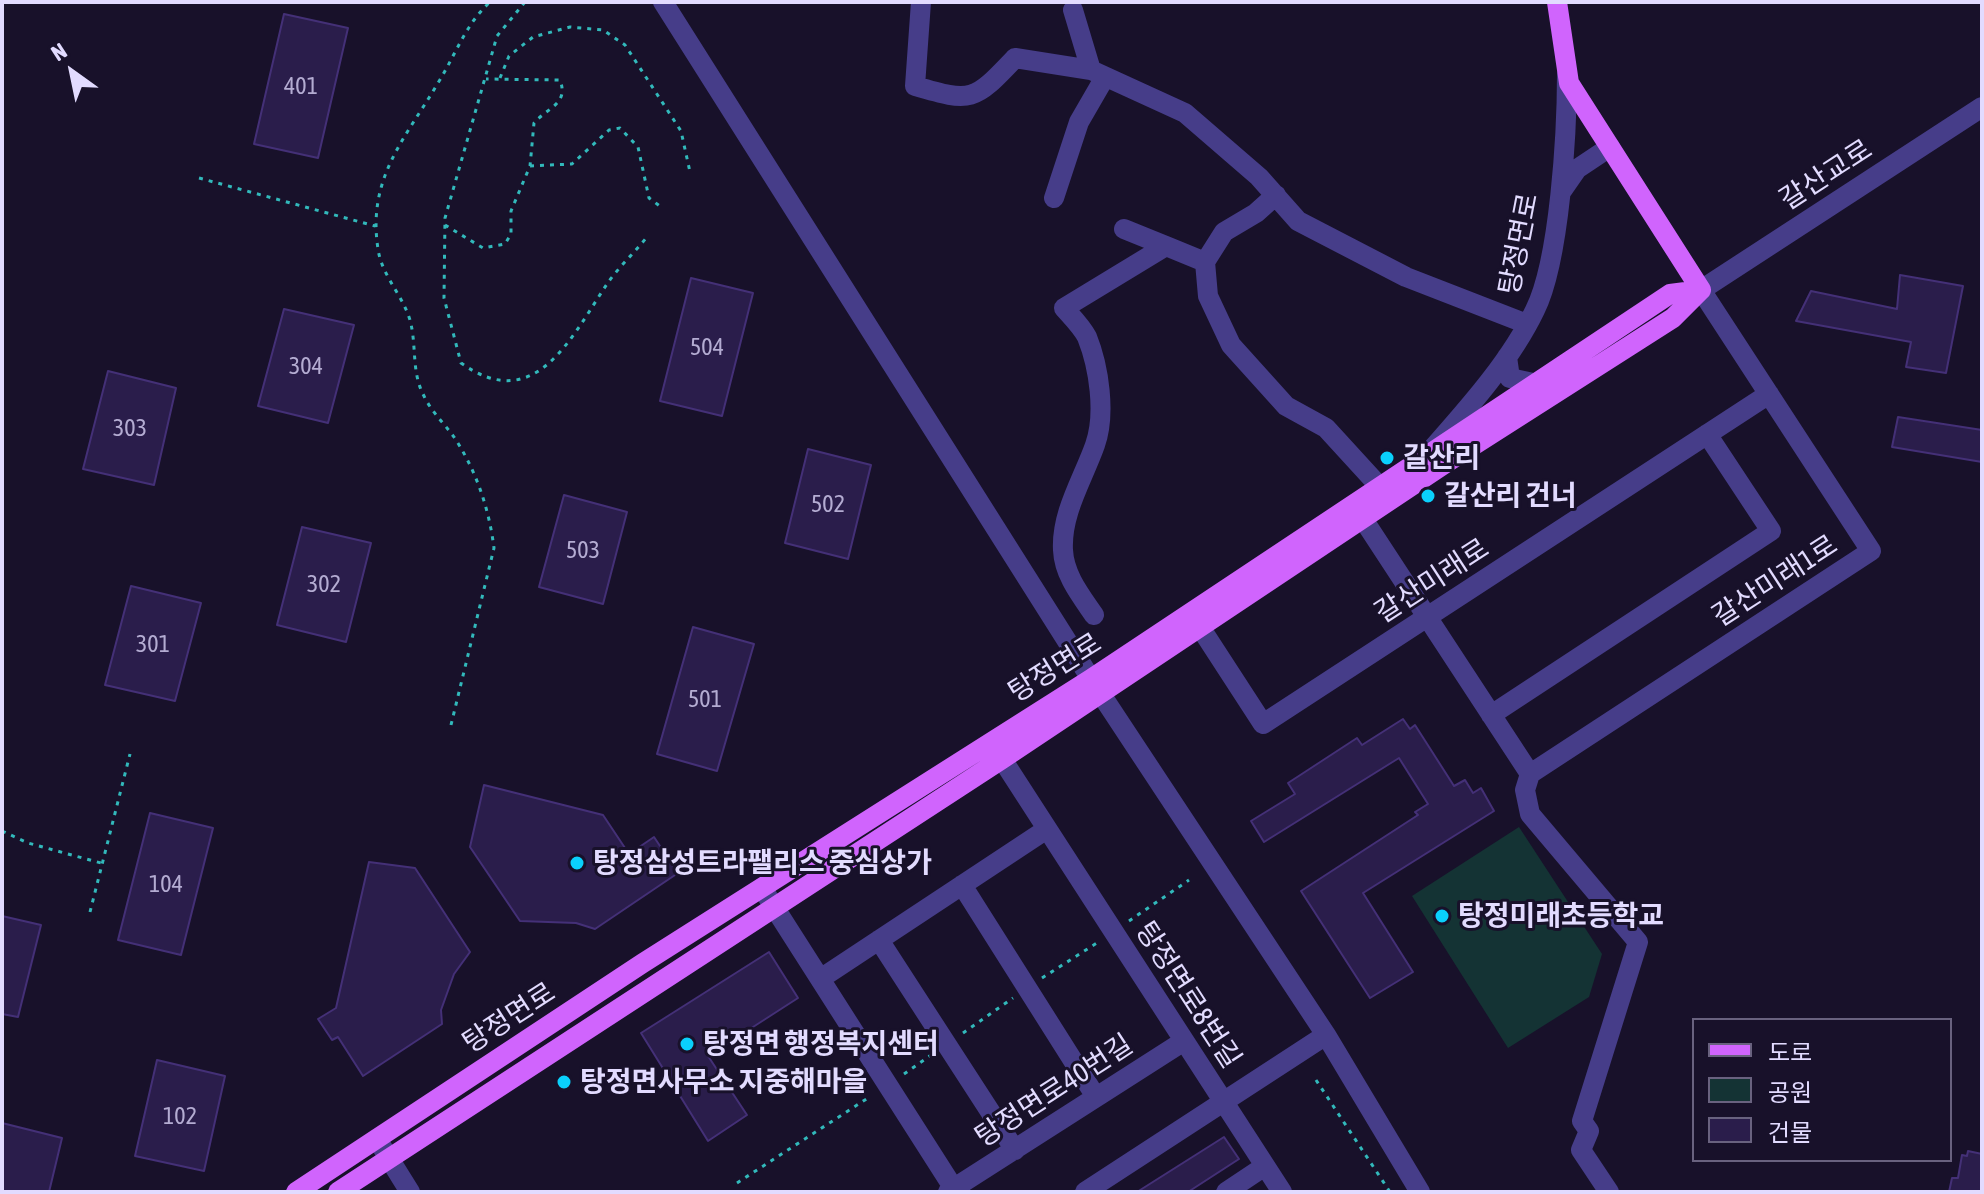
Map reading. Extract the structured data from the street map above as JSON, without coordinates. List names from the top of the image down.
{
  "streets": {
    "main road": ["탕정면로", "갈산미래1로"],
    "street": [
      "갈산교로",
      "갈산미래로",
      "탕정면로8번길",
      "탕정면로40번길"
    ]
  },
  "crossings": [
    ["갈산교로", "갈산미래1로"],
    ["탕정면로", "갈산미래로"],
    ["탕정면로", "갈산미래1로"],
    ["탕정면로", "탕정면로8번길"],
    ["탕정면로", "탕정면로40번길"],
    ["갈산미래로", "갈산미래1로"],
    ["탕정면로8번길", "탕정면로40번길"]
  ],
  "places": [
    "갈산리",
    "갈산리 건너",
    "탕정삼성트라팰리스 중심상가",
    "탕정미래초등학교",
    "탕정면 행정복지센터",
    "탕정면사무소 지중해마을"
  ],
  "house_numbers": [
    "401",
    "504",
    "304",
    "303",
    "502",
    "503",
    "302",
    "301",
    "501",
    "104",
    "102"
  ],
  "legend": ["도로", "공원", "건물"],
  "north": "top left"
}
